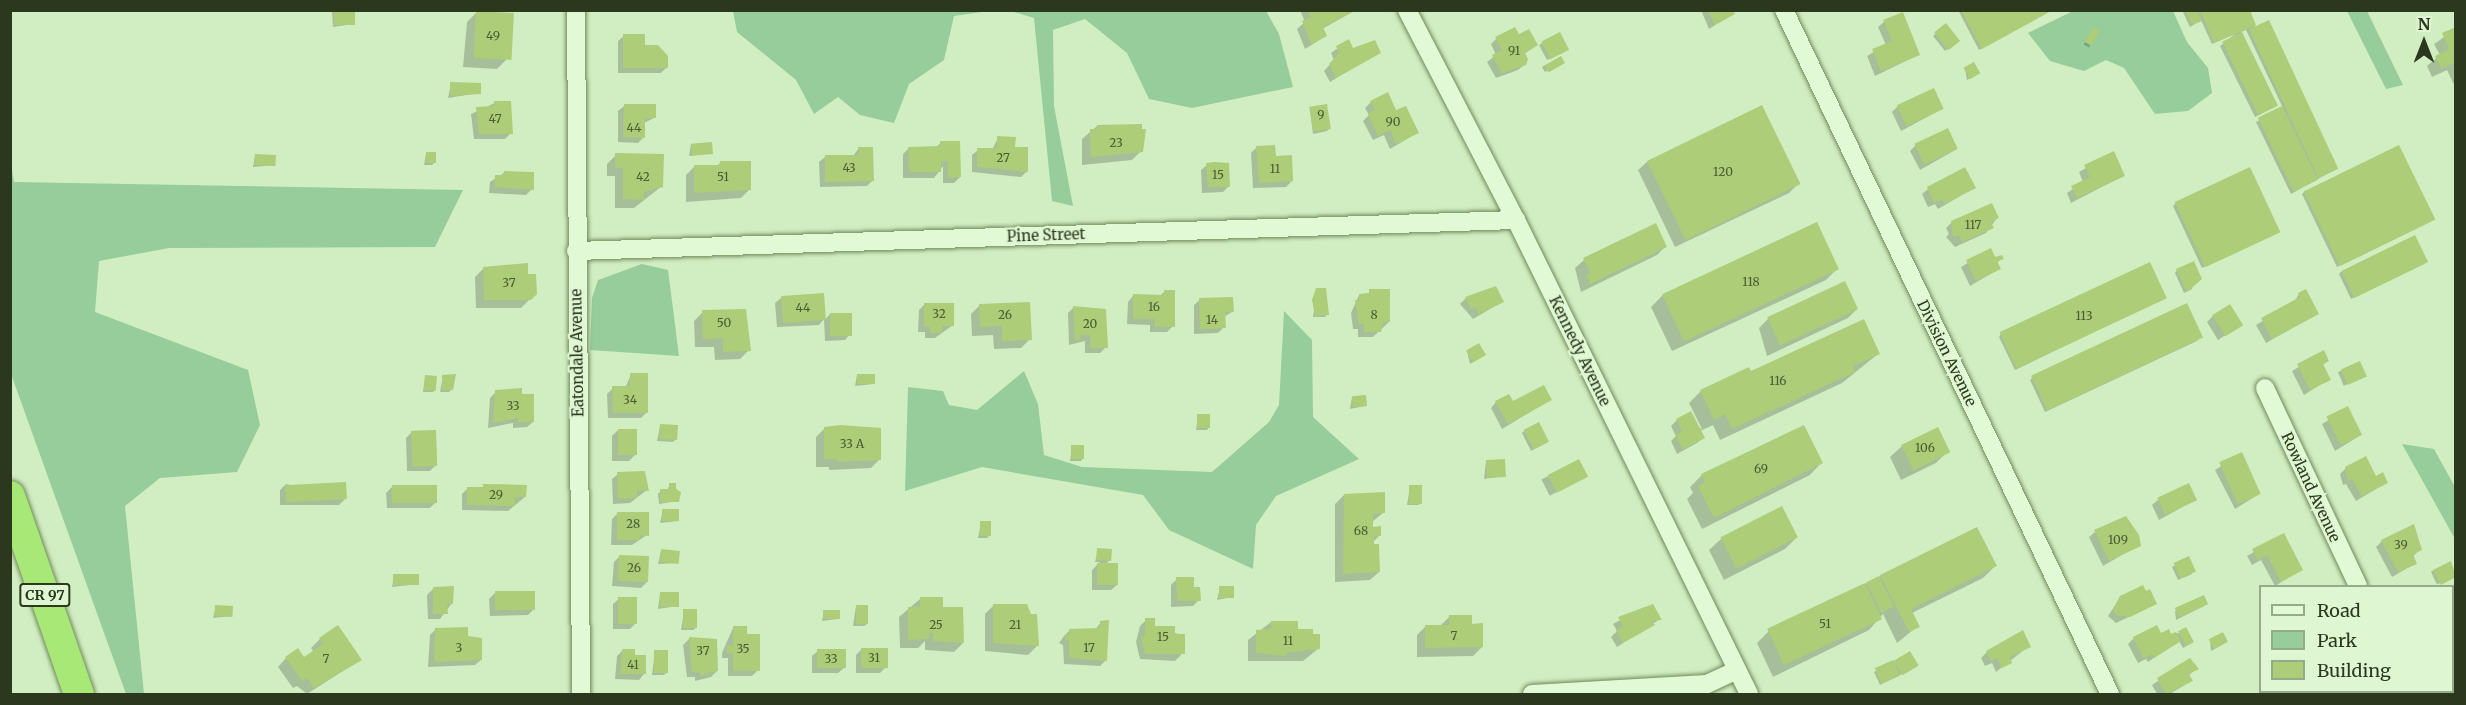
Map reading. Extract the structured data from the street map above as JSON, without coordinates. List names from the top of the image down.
{
  "streets": {
    "highway": ["CR 97"],
    "street": [
      "Pine Street",
      "Kennedy Avenue",
      "Eatondale Avenue",
      "Division Avenue",
      "Rowland Avenue"
    ]
  },
  "crossings": [
    ["Pine Street", "Kennedy Avenue"],
    ["Pine Street", "Eatondale Avenue"]
  ],
  "house_numbers": [
    "49",
    "91",
    "9",
    "47",
    "90",
    "44",
    "23",
    "27",
    "43",
    "11",
    "120",
    "15",
    "42",
    "51",
    "117",
    "118",
    "37",
    "16",
    "44",
    "32",
    "26",
    "8",
    "113",
    "14",
    "50",
    "20",
    "116",
    "34",
    "33",
    "33 A",
    "106",
    "69",
    "29",
    "28",
    "68",
    "109",
    "39",
    "26",
    "51",
    "25",
    "21",
    "7",
    "15",
    "11",
    "3",
    "17",
    "35",
    "37",
    "31",
    "7",
    "33",
    "41"
  ],
  "legend": ["Road", "Park", "Building"],
  "north": "top"
}
